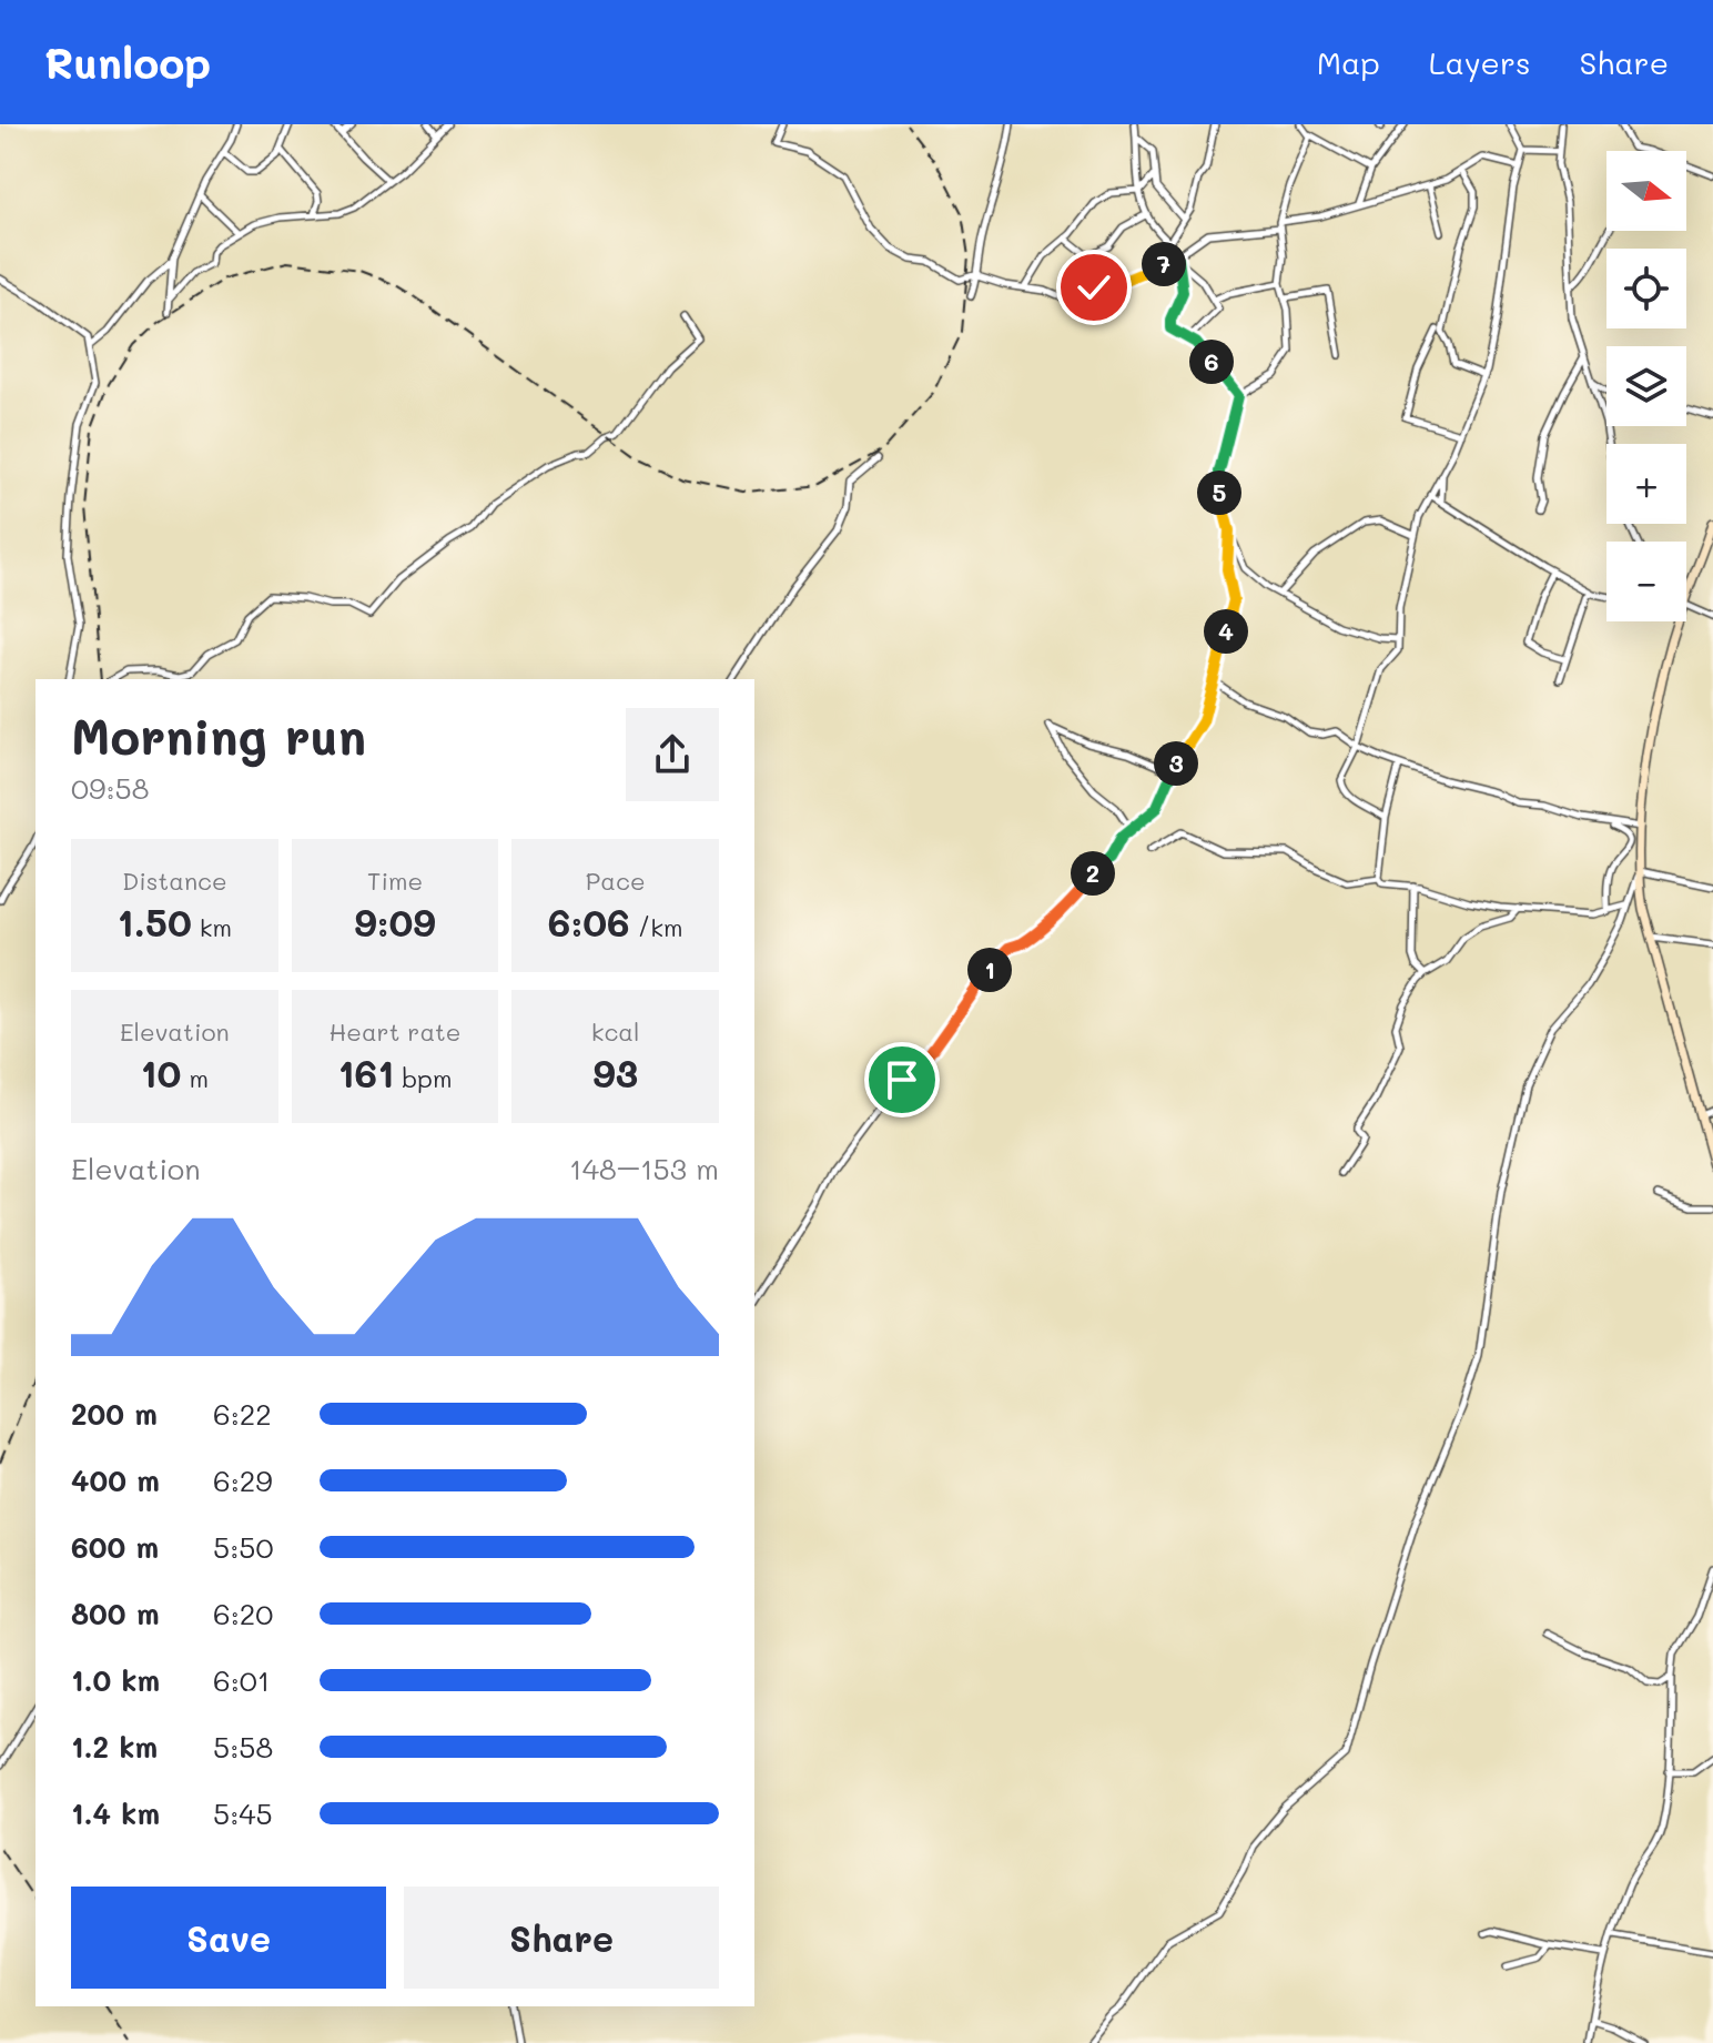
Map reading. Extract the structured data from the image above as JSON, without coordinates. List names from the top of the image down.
{
  "north": "right",
  "page": {
    "header": "Runloop",
    "nav": ["Map", "Layers", "Share"],
    "map_buttons": ["+", "−"],
    "pins": [
      "7",
      "6",
      "5",
      "4",
      "3",
      "2",
      "1"
    ],
    "heading": ["Morning run", "09:58"],
    "stats": [
      ["Distance", "1.50 km"],
      ["Time", "9:09"],
      ["Pace", "6:06 /km"],
      ["Elevation", "10 m"],
      ["Heart rate", "161 bpm"],
      ["kcal", "93"]
    ],
    "chart": ["Elevation", "148–153 m"],
    "list": [
      {
        "name": "200 m",
        "note": "6:22"
      },
      {
        "name": "400 m",
        "note": "6:29"
      },
      {
        "name": "600 m",
        "note": "5:50"
      },
      {
        "name": "800 m",
        "note": "6:20"
      },
      {
        "name": "1.0 km",
        "note": "6:01"
      },
      {
        "name": "1.2 km",
        "note": "5:58"
      },
      {
        "name": "1.4 km",
        "note": "5:45"
      }
    ],
    "buttons": ["Save", "Share"]
  }
}
